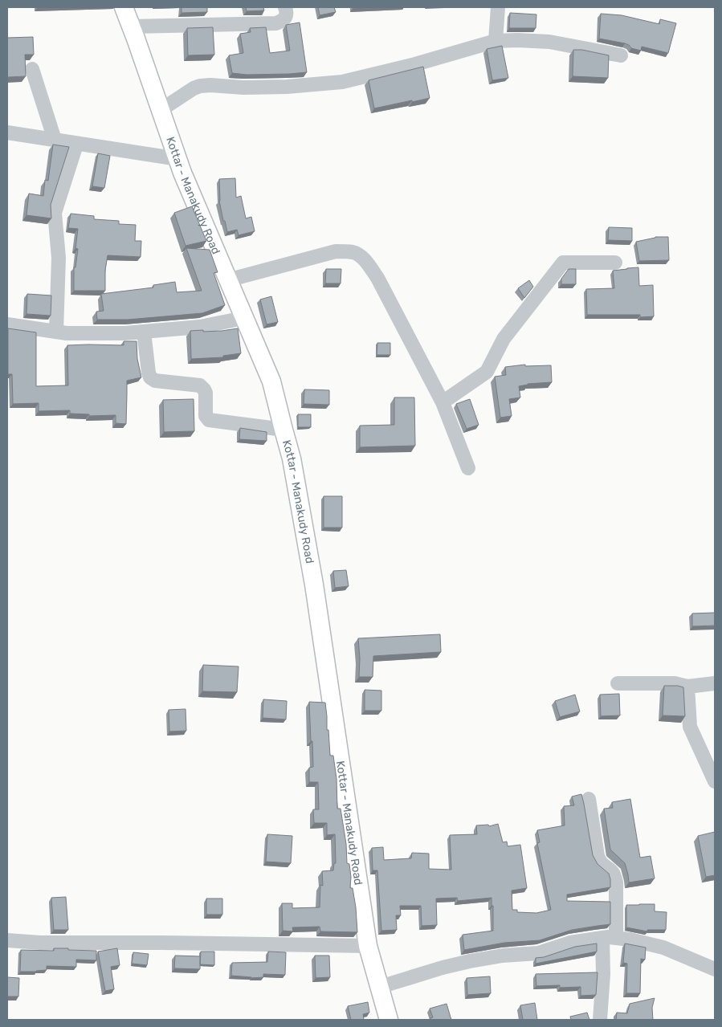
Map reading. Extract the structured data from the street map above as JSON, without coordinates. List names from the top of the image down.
{
  "streets": {
    "main road": ["Kottar - Manakudy Road"]
  }
}
